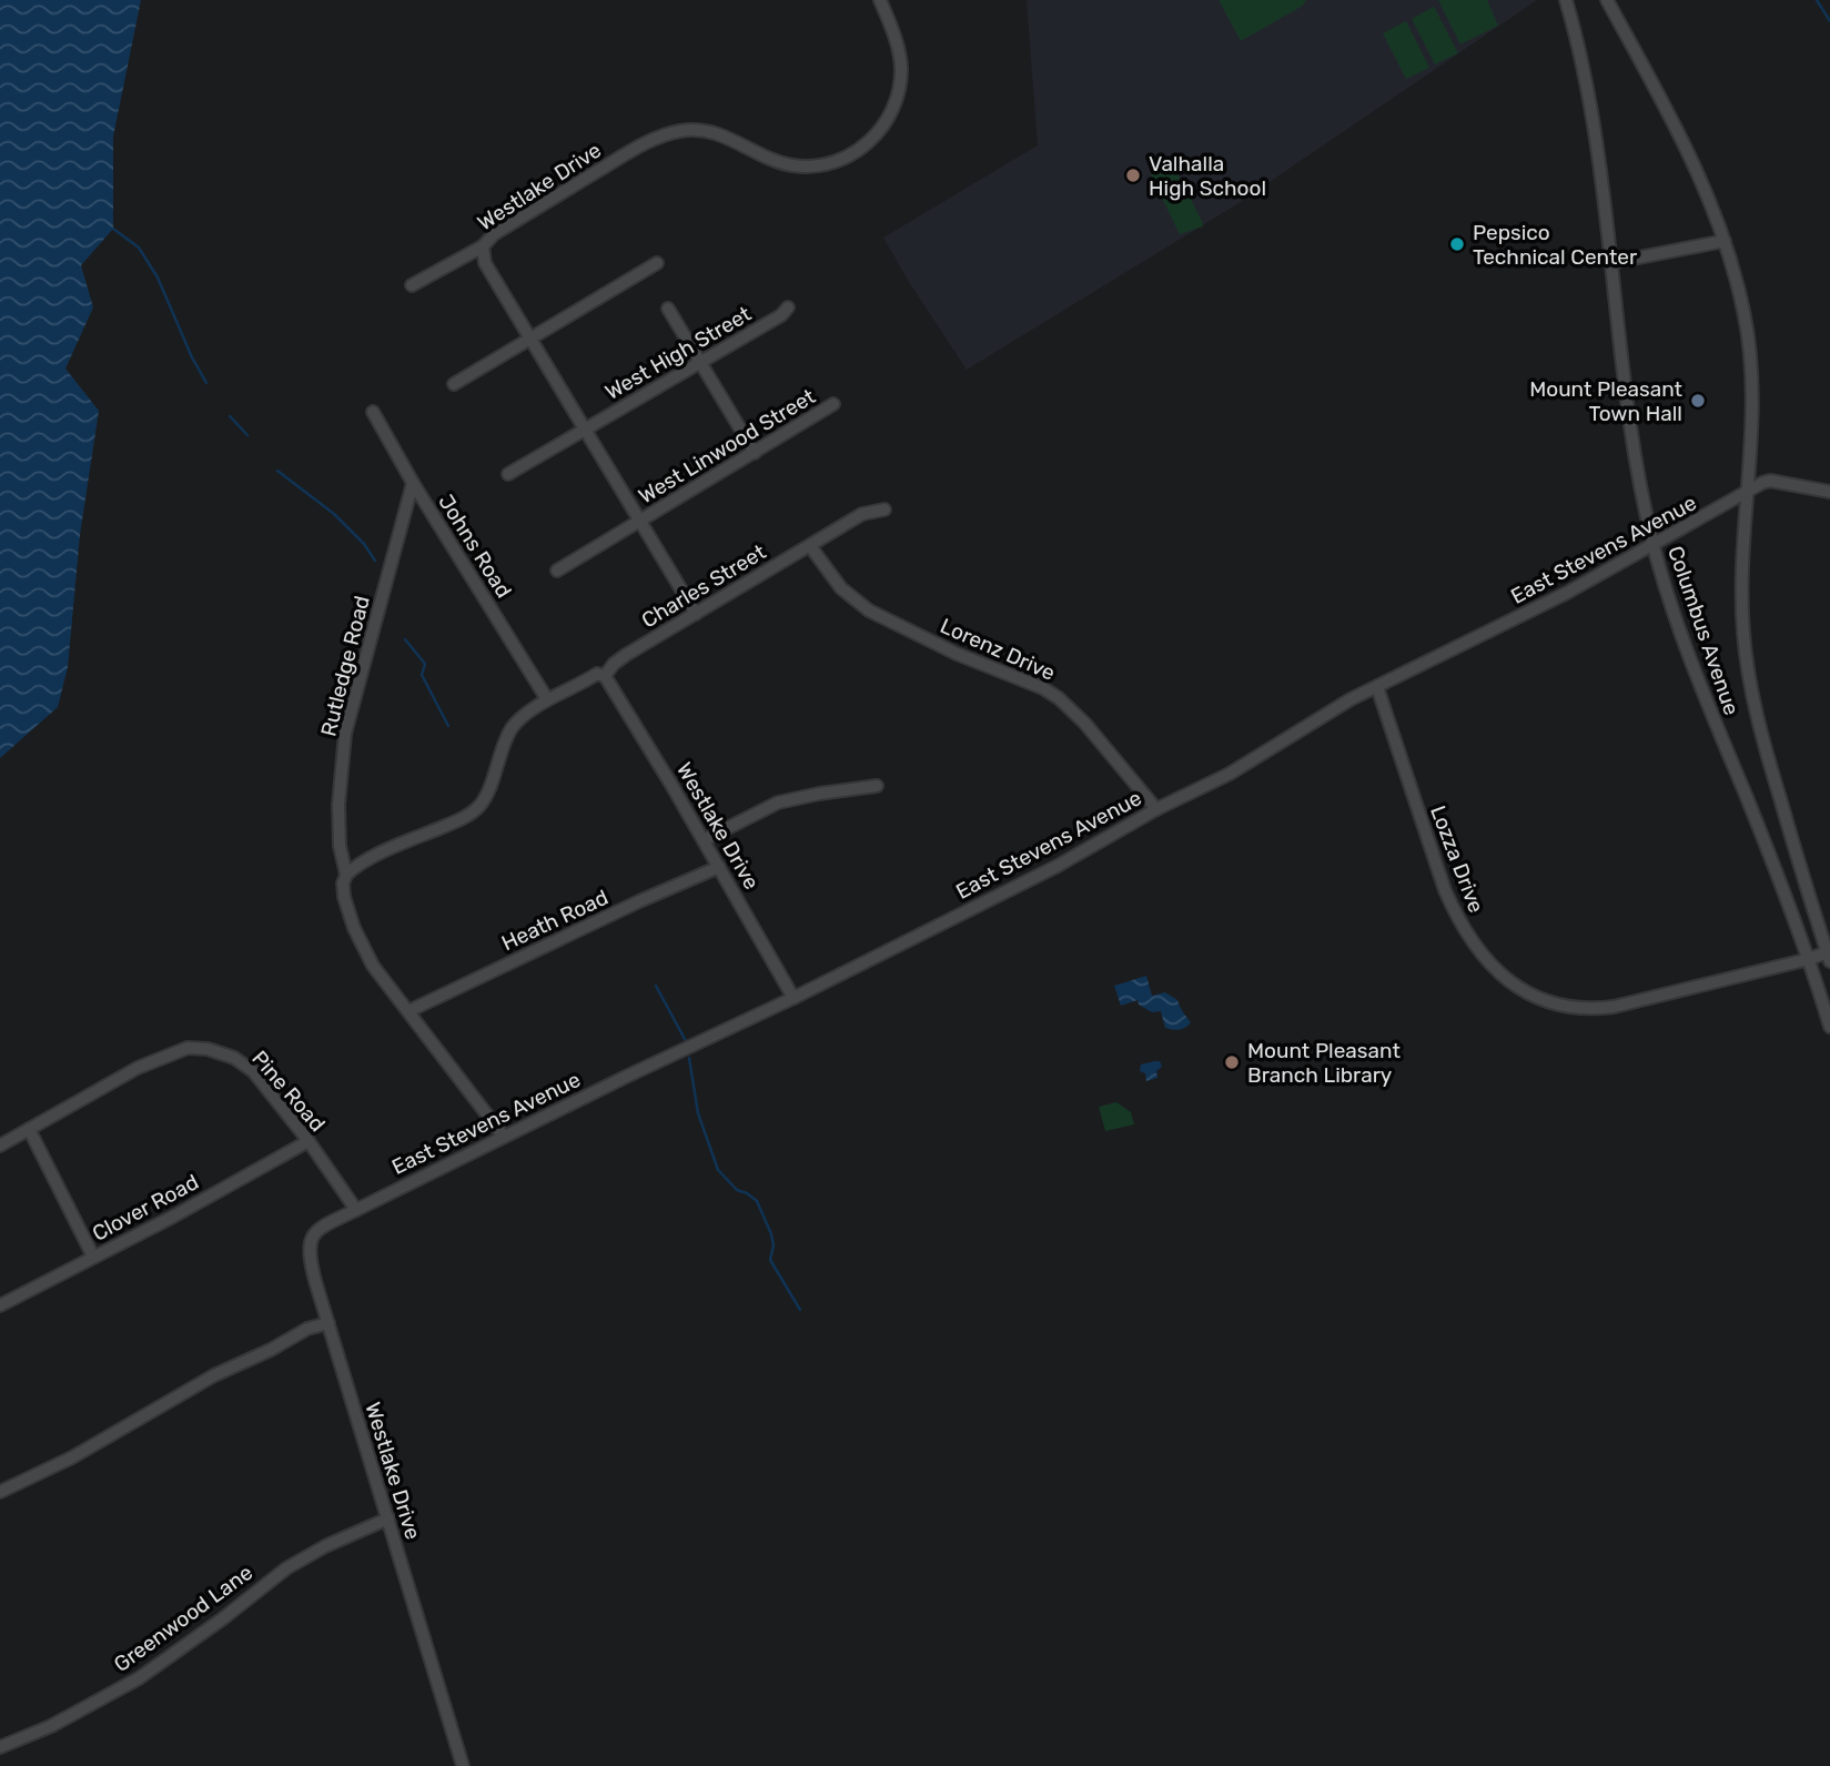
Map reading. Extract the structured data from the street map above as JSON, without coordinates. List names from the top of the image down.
{
  "streets": {
    "street": [
      "Westlake Drive",
      "West High Street",
      "West Linwood Street",
      "Johns Road",
      "East Stevens Avenue",
      "Charles Street",
      "Columbus Avenue",
      "Lorenz Drive",
      "Rutledge Road",
      "Lozza Drive",
      "Heath Road",
      "Pine Road",
      "Clover Road",
      "Greenwood Lane"
    ]
  },
  "crossings": [
    ["Westlake Drive", "West High Street"],
    ["Westlake Drive", "West Linwood Street"],
    ["Westlake Drive", "East Stevens Avenue"],
    ["Westlake Drive", "Charles Street"],
    ["Westlake Drive", "Heath Road"],
    ["Westlake Drive", "Pine Road"],
    ["Westlake Drive", "Greenwood Lane"],
    ["Johns Road", "Charles Street"],
    ["Johns Road", "Rutledge Road"],
    ["East Stevens Avenue", "Columbus Avenue"],
    ["East Stevens Avenue", "Lorenz Drive"],
    ["East Stevens Avenue", "Rutledge Road"],
    ["East Stevens Avenue", "Lozza Drive"],
    ["East Stevens Avenue", "Pine Road"],
    ["Charles Street", "Lorenz Drive"],
    ["Charles Street", "Rutledge Road"],
    ["Columbus Avenue", "Lozza Drive"],
    ["Rutledge Road", "Heath Road"],
    ["Pine Road", "Clover Road"]
  ],
  "places": [
    "Valhalla High School",
    "Pepsico Technical Center",
    "Mount Pleasant Town Hall",
    "Mount Pleasant Branch Library"
  ]
}
